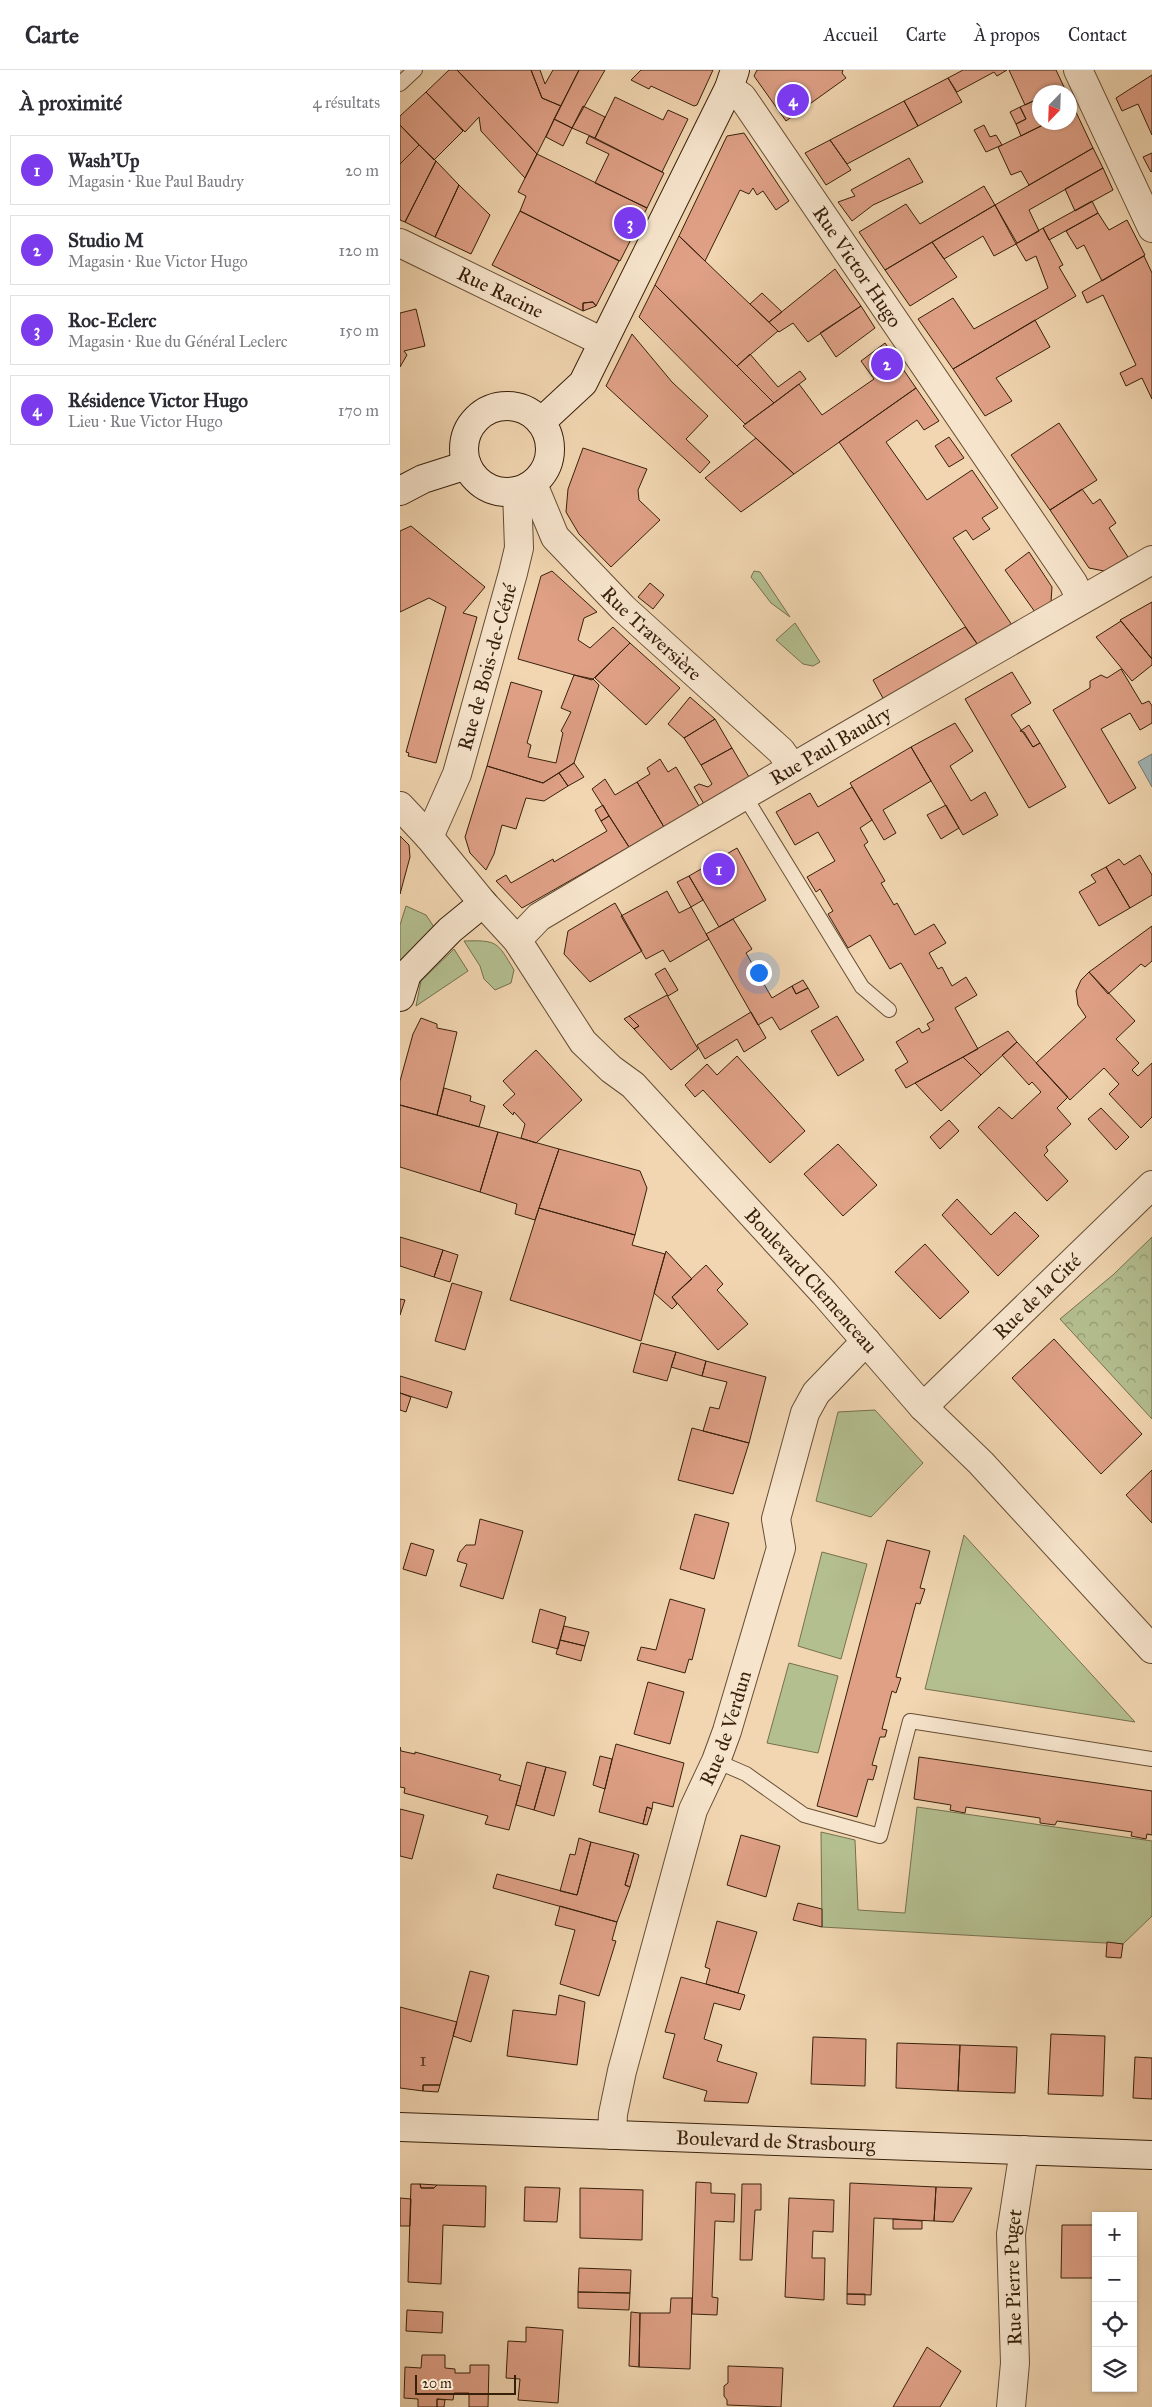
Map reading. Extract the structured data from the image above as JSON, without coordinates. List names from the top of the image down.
{
  "streets": {
    "street": [
      "Rue Victor Hugo",
      "Rue Racine",
      "Rue Traversière",
      "Rue de Bois-de-Céné",
      "Rue Paul Baudry",
      "Boulevard Clemenceau",
      "Rue de la Cité",
      "Rue de Verdun",
      "Boulevard de Strasbourg",
      "Rue Pierre Puget"
    ]
  },
  "crossings": [
    ["Rue Victor Hugo", "Rue Paul Baudry"],
    ["Rue Traversière", "Rue de Bois-de-Céné"],
    ["Rue Traversière", "Rue Paul Baudry"],
    ["Rue de Bois-de-Céné", "Boulevard Clemenceau"],
    ["Rue Paul Baudry", "Boulevard Clemenceau"],
    ["Boulevard Clemenceau", "Rue de la Cité"],
    ["Boulevard Clemenceau", "Rue de Verdun"],
    ["Rue de Verdun", "Boulevard de Strasbourg"],
    ["Boulevard de Strasbourg", "Rue Pierre Puget"]
  ],
  "house_numbers": ["1"],
  "scale_bar": "20 m",
  "north": "bottom left",
  "page": {
    "header": "Carte",
    "nav": [
      "Accueil",
      "Carte",
      "À propos",
      "Contact"
    ],
    "heading": ["À proximité", "4 résultats"],
    "pins": [
      "4",
      "3",
      "2",
      "1"
    ],
    "list": [
      {
        "mark": "1",
        "name": "Wash'Up",
        "note": "Magasin · Rue Paul Baudry",
        "value": "20 m"
      },
      {
        "mark": "2",
        "name": "Studio M",
        "note": "Magasin · Rue Victor Hugo",
        "value": "120 m"
      },
      {
        "mark": "3",
        "name": "Roc-Eclerc",
        "note": "Magasin · Rue du Général Leclerc",
        "value": "150 m"
      },
      {
        "mark": "4",
        "name": "Résidence Victor Hugo",
        "note": "Lieu · Rue Victor Hugo",
        "value": "170 m"
      }
    ],
    "map_buttons": ["+", "−"],
    "scale": "20 m"
  }
}
